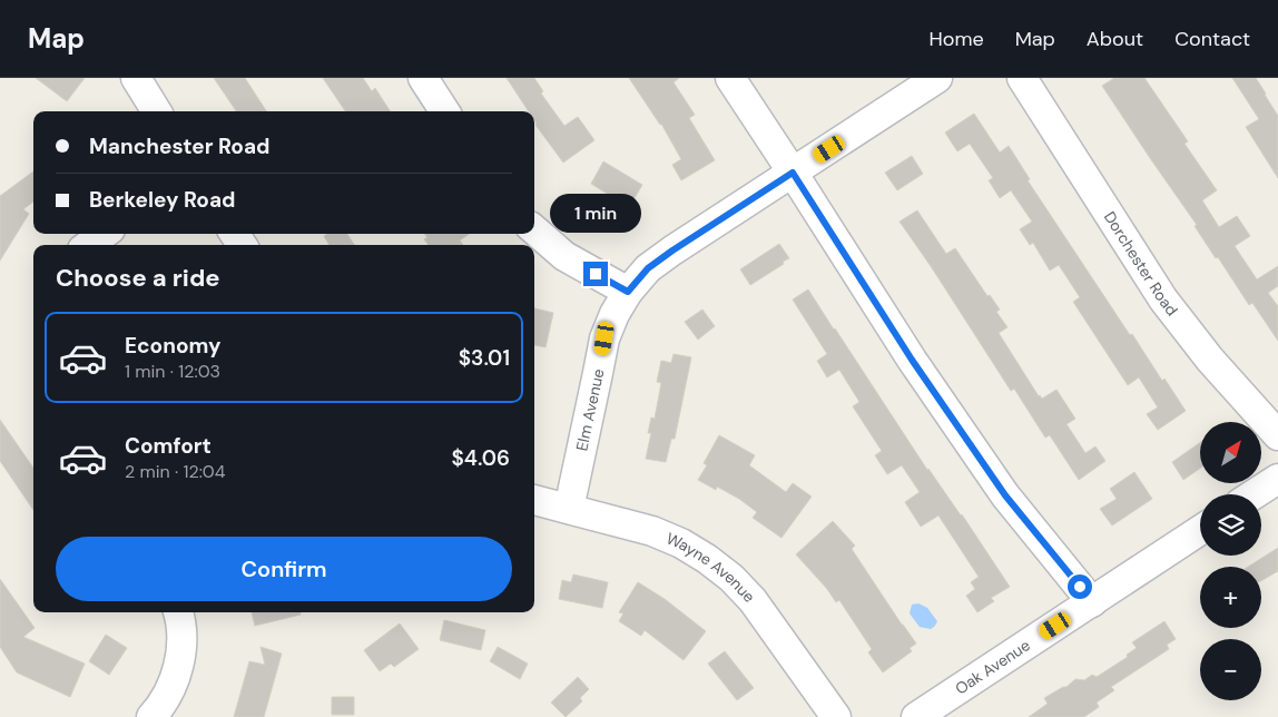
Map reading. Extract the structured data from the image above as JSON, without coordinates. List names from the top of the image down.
{
  "streets": {
    "street": [
      "Dorchester Road",
      "Elm Avenue",
      "Wayne Avenue",
      "Oak Avenue"
    ]
  },
  "crossings": [
    ["Elm Avenue", "Wayne Avenue"]
  ],
  "north": "top right",
  "page": {
    "header": "Map",
    "nav": [
      "Home",
      "Map",
      "About",
      "Contact"
    ],
    "banner": ["Manchester Road", "Berkeley Road"],
    "bubble": "1 min",
    "heading": "Choose a ride",
    "list": [
      {
        "name": "Economy",
        "note": "1 min · 12:03",
        "value": "$3.01"
      },
      {
        "name": "Comfort",
        "note": "2 min · 12:04",
        "value": "$4.06"
      }
    ],
    "map_buttons": ["+", "−"],
    "buttons": "Confirm"
  }
}
